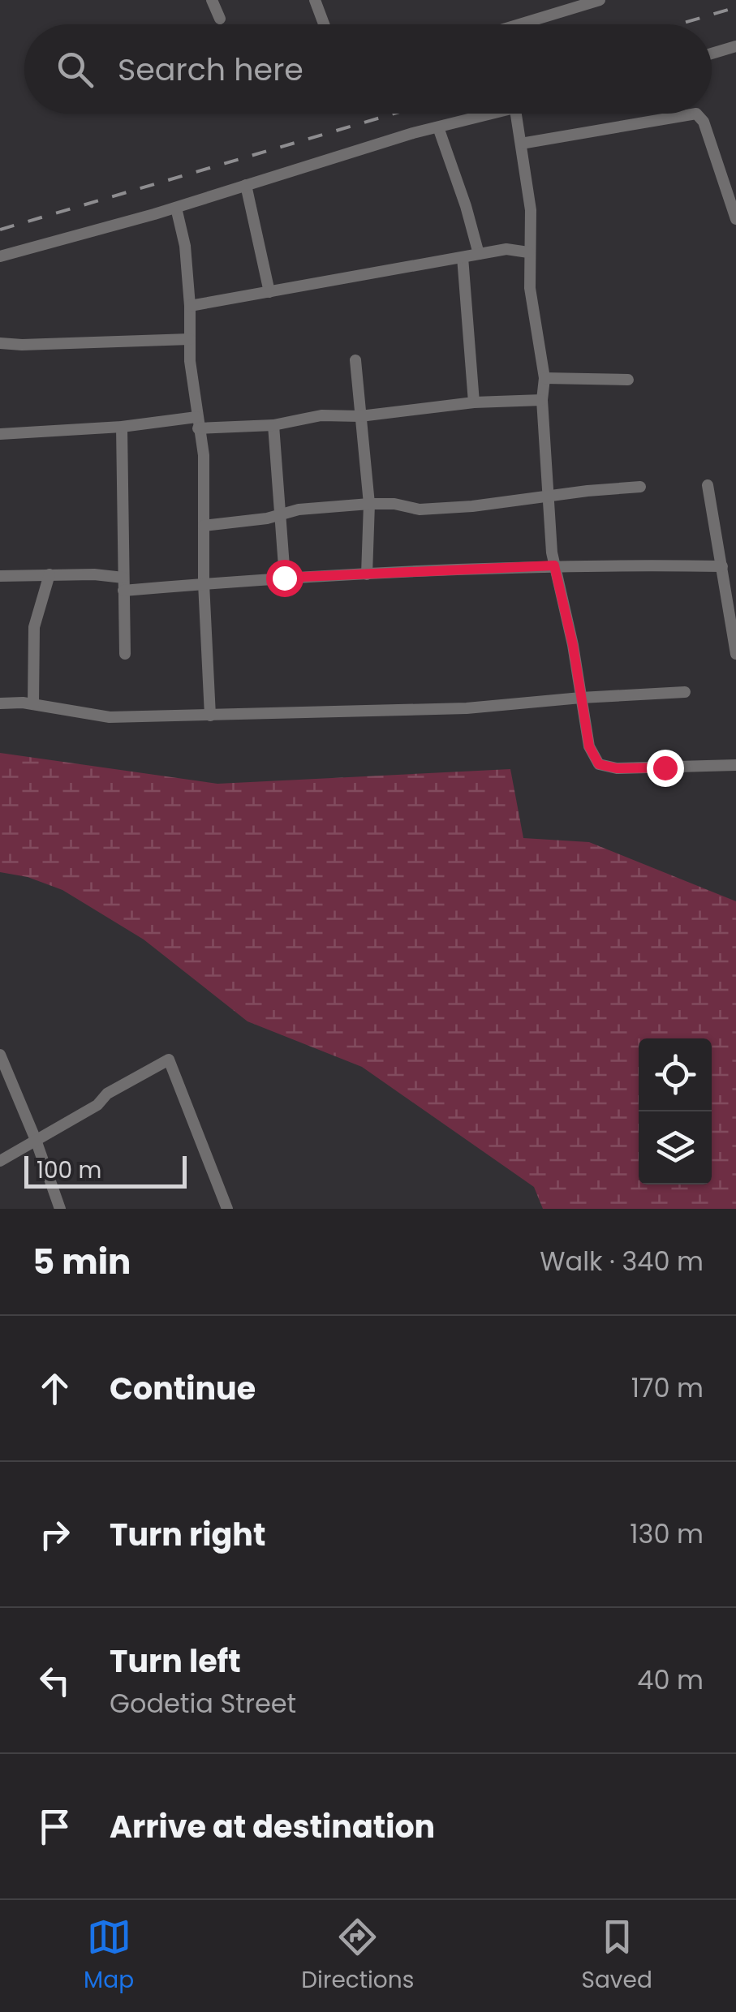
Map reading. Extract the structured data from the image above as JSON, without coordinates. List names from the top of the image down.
{
  "scale_bar": "100 m",
  "page": {
    "search": "Search here",
    "scale": "100 m",
    "heading": ["5 min", "Walk · 340 m"],
    "list": [
      ["Continue", "170 m"],
      ["Turn right", "130 m"],
      ["Turn left", "Godetia Street", "40 m"],
      "Arrive at destination"
    ],
    "nav": ["Map", "Directions", "Saved"]
  }
}
